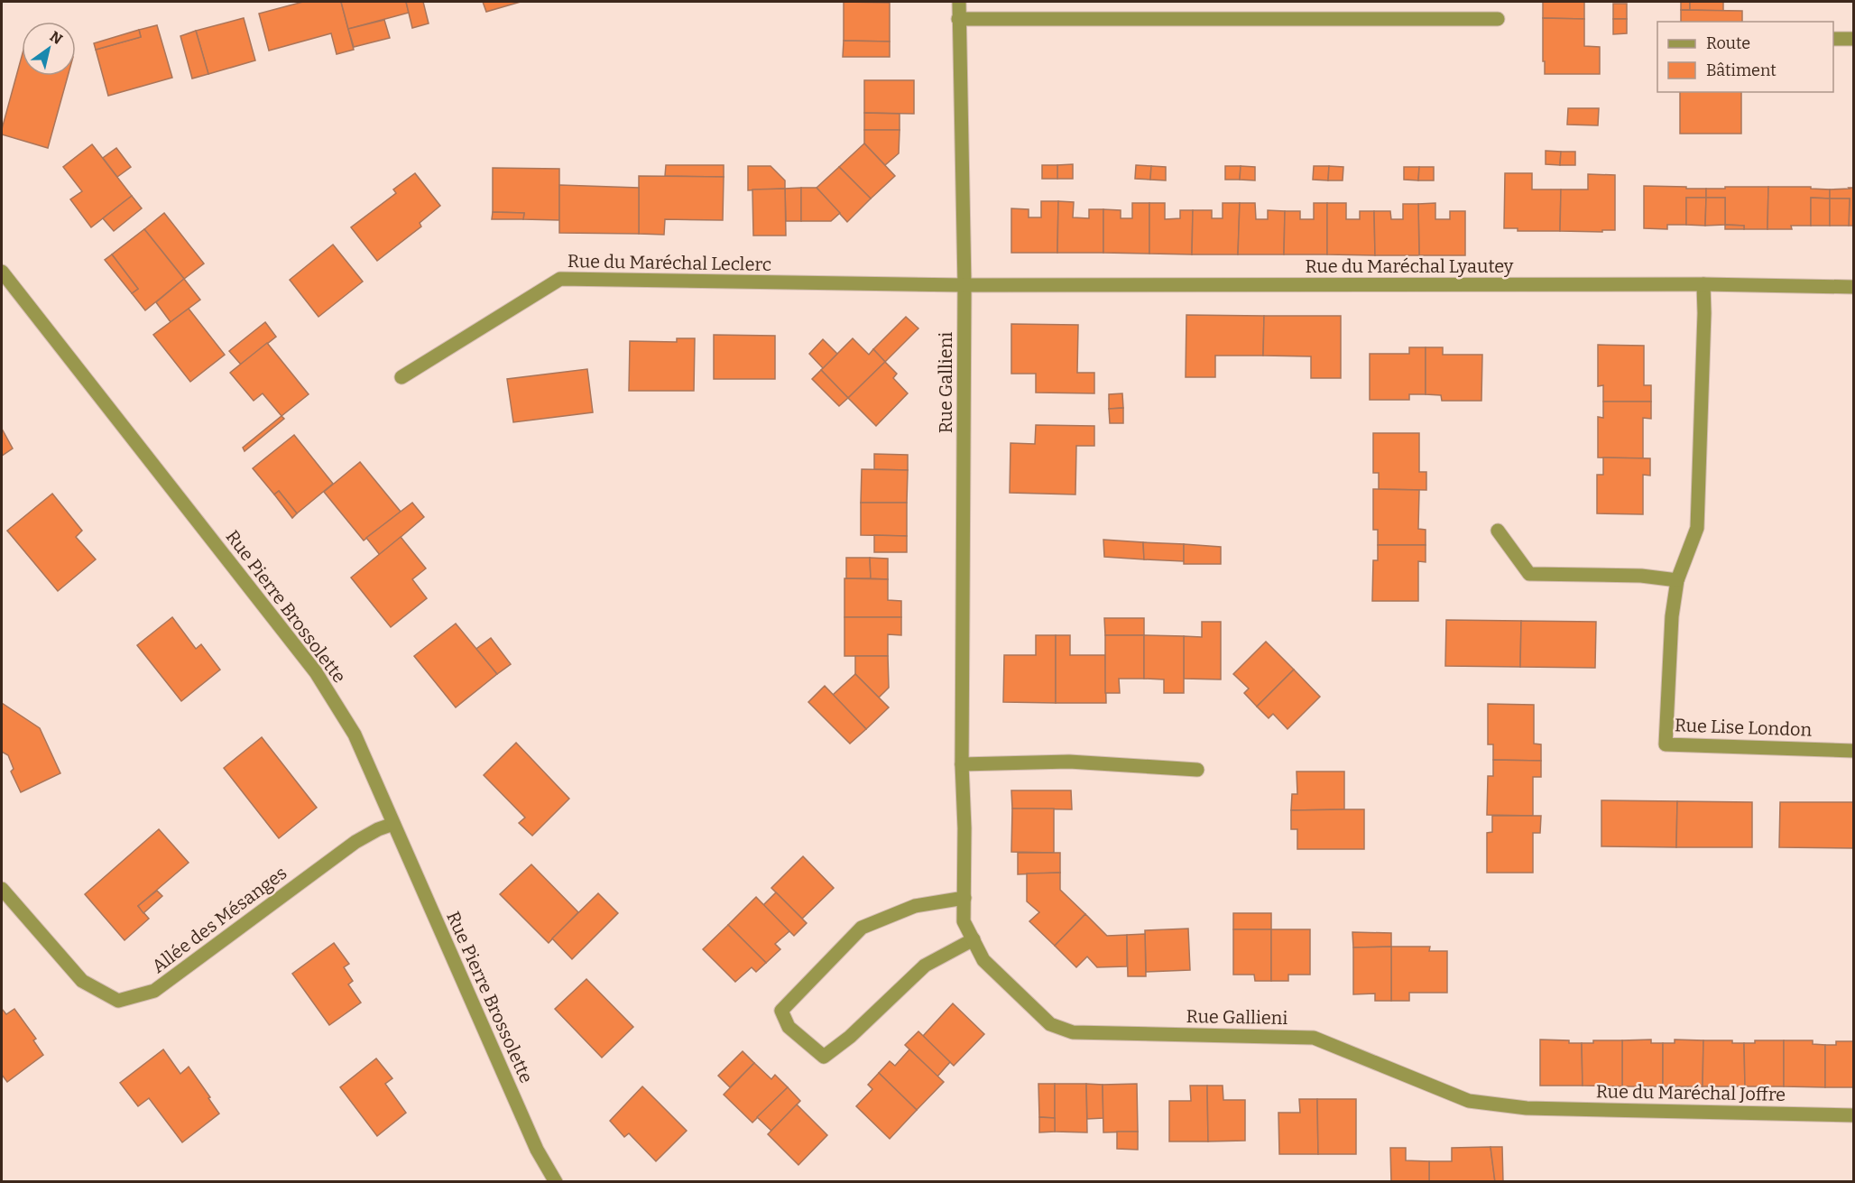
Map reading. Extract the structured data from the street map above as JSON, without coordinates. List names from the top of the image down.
{
  "streets": {
    "street": [
      "Rue du Maréchal Leclerc",
      "Rue du Maréchal Lyautey",
      "Rue Gallieni",
      "Rue Pierre Brossolette",
      "Rue Lise London",
      "Allée des Mésanges",
      "Rue du Maréchal Joffre"
    ]
  },
  "crossings": [
    ["Rue du Maréchal Leclerc", "Rue du Maréchal Lyautey"],
    ["Rue du Maréchal Leclerc", "Rue Gallieni"],
    ["Rue du Maréchal Lyautey", "Rue Gallieni"],
    ["Rue du Maréchal Lyautey", "Rue Lise London"],
    ["Rue Gallieni", "Rue du Maréchal Joffre"],
    ["Rue Pierre Brossolette", "Allée des Mésanges"]
  ],
  "legend": ["Route", "Bâtiment"],
  "north": "top right"
}
